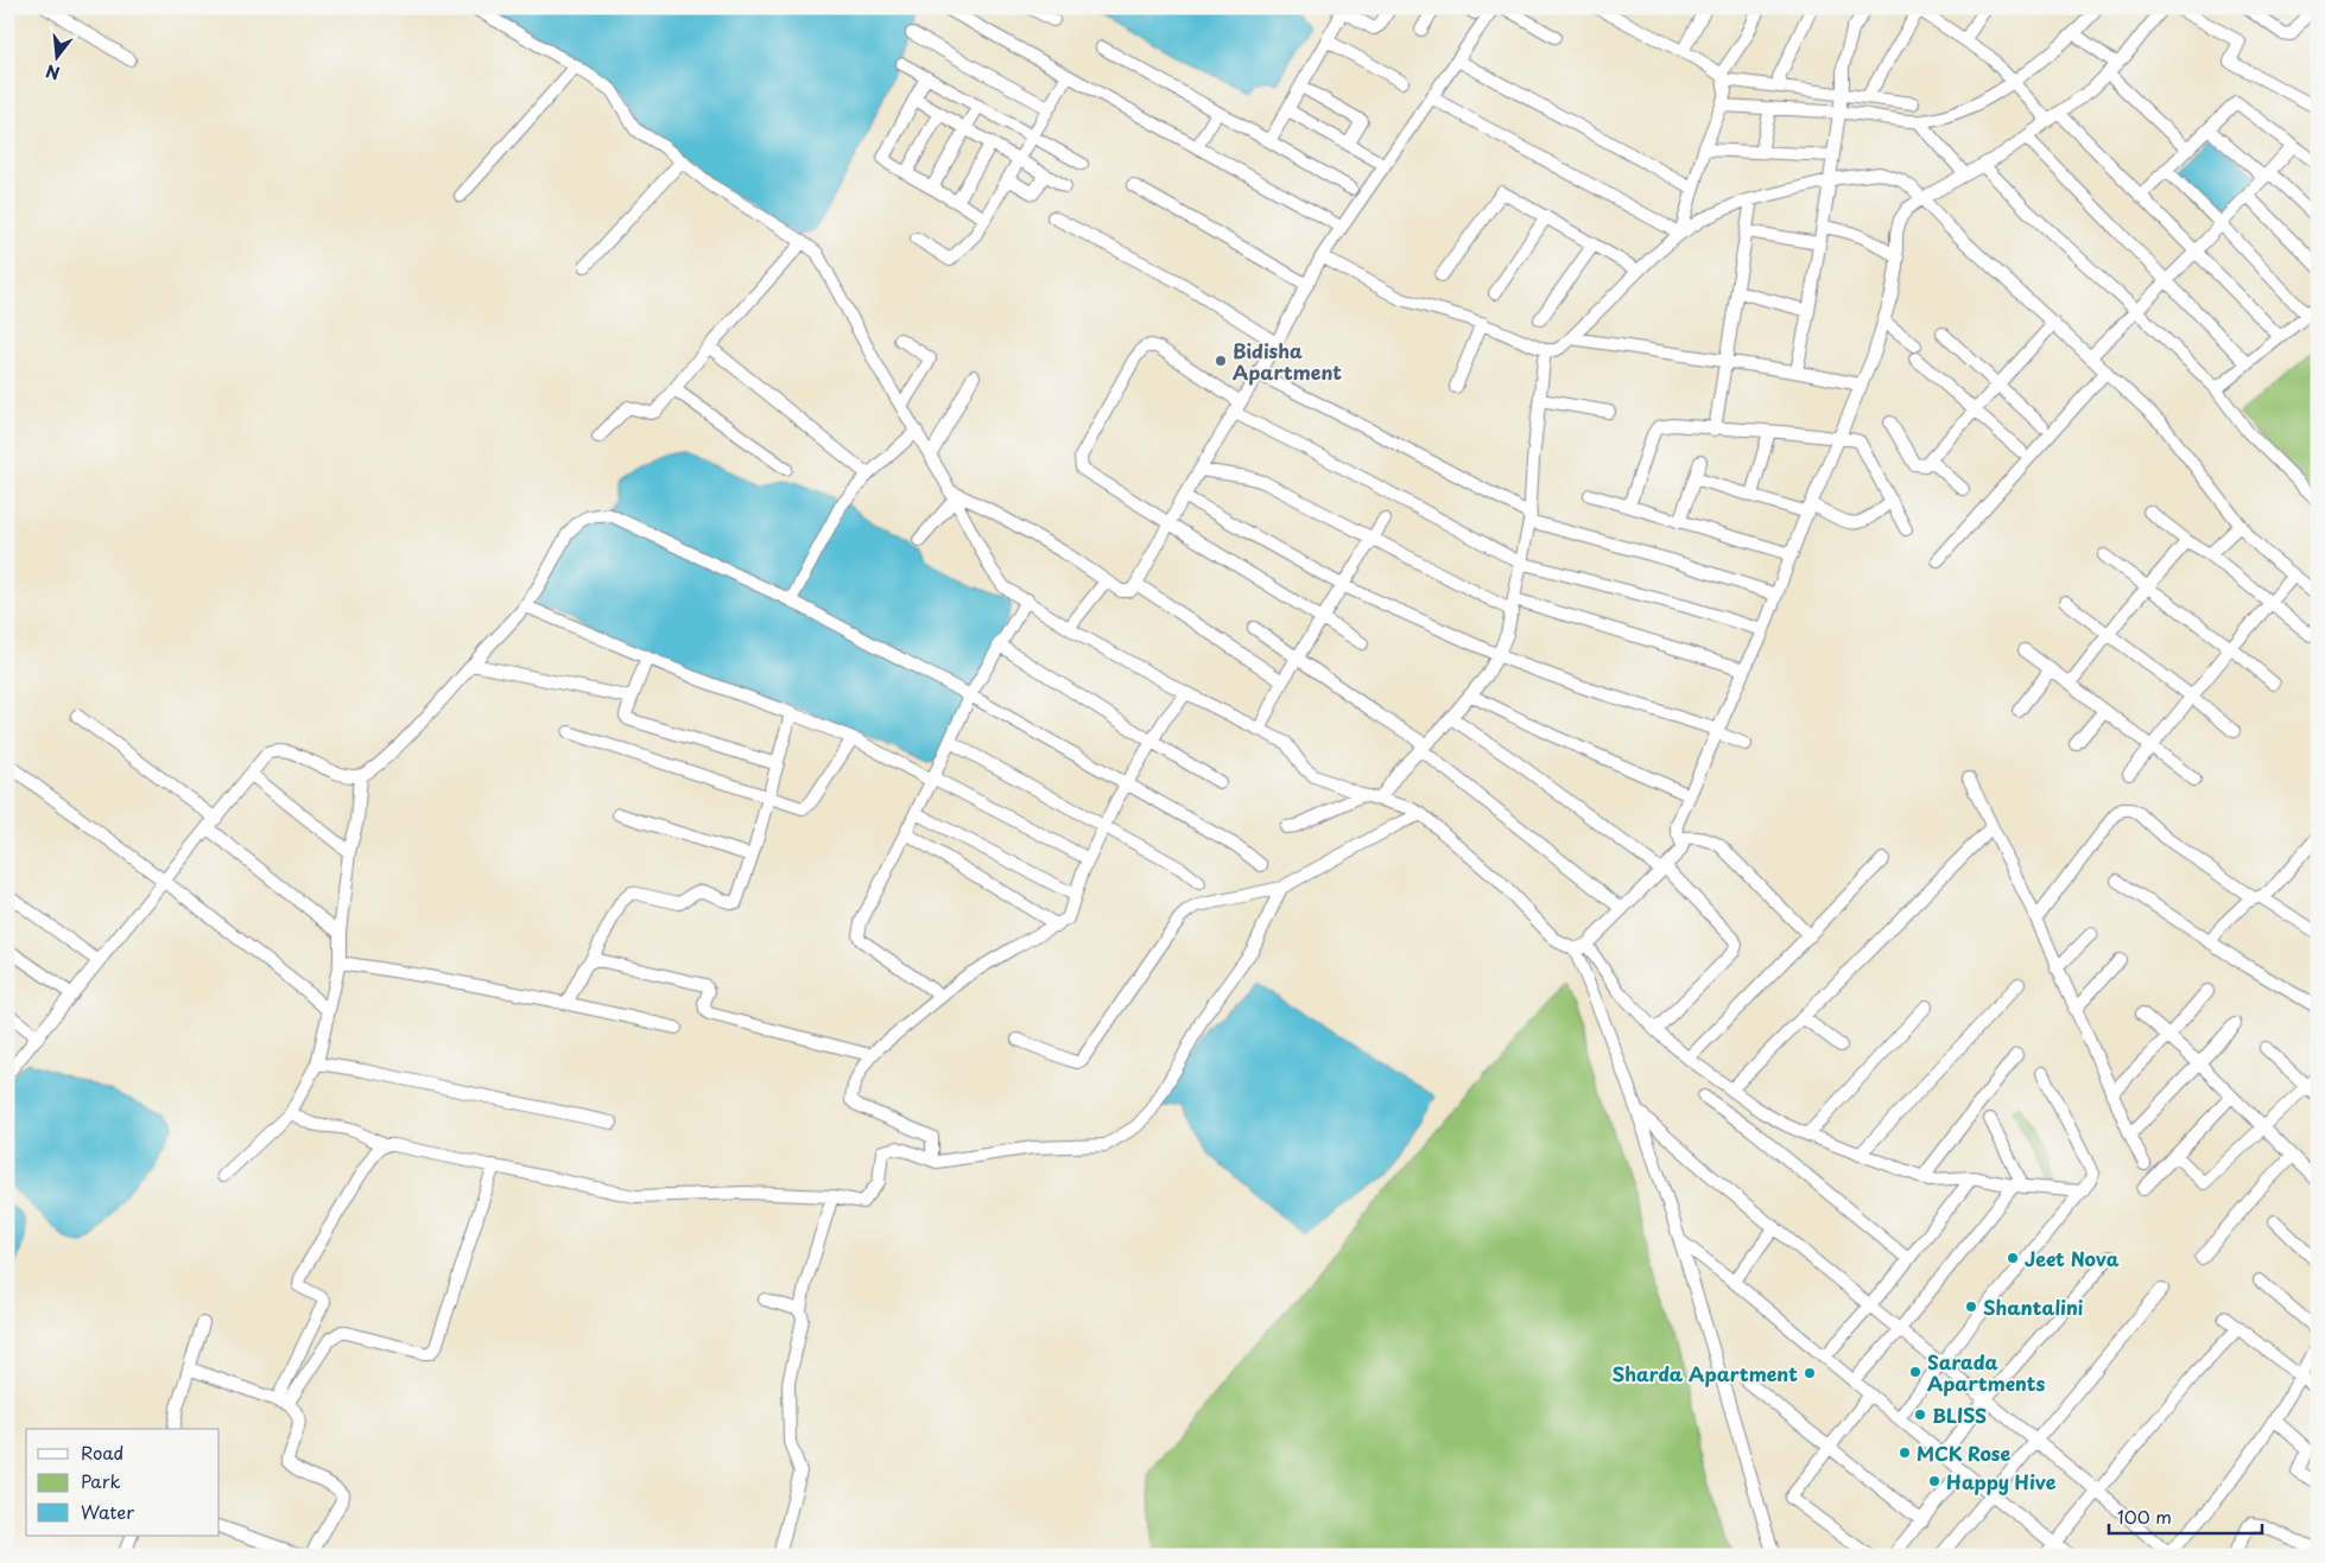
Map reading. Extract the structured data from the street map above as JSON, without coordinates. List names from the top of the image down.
{
  "places": [
    "Bidisha Apartment",
    "Jeet Nova",
    "Shantalini",
    "Sarada Apartments",
    "Sharda Apartment",
    "BLISS",
    "MCK Rose",
    "Happy Hive"
  ],
  "legend": ["Road", "Park", "Water"],
  "scale_bar": "100 m",
  "north": "bottom"
}
